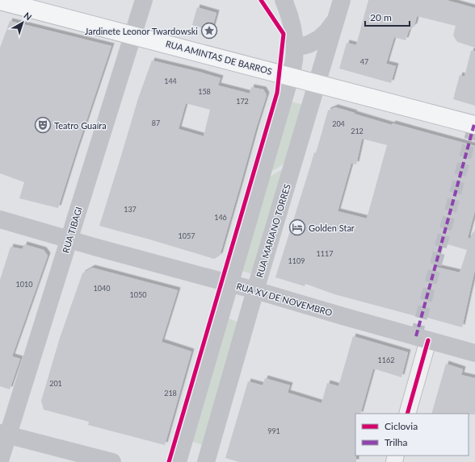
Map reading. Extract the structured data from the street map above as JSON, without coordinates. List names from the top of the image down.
{
  "streets": {
    "main road": [
      "RUA AMINTAS DE BARROS",
      "RUA TIBAGI",
      "RUA MARIANO TORRES",
      "RUA XV DE NOVEMBRO"
    ]
  },
  "crossings": [
    ["RUA AMINTAS DE BARROS", "RUA TIBAGI"],
    ["RUA AMINTAS DE BARROS", "RUA MARIANO TORRES"],
    ["RUA TIBAGI", "RUA XV DE NOVEMBRO"],
    ["RUA MARIANO TORRES", "RUA XV DE NOVEMBRO"]
  ],
  "places": {
    "place": ["Jardinete Leonor Twardowski"],
    "theatre": ["Teatro Guaíra"],
    "hotel": ["Golden Star"]
  },
  "house_numbers": [
    "47",
    "144",
    "158",
    "172",
    "87",
    "204",
    "212",
    "137",
    "146",
    "1057",
    "1117",
    "1109",
    "1010",
    "1040",
    "1050",
    "1162",
    "201",
    "218",
    "991"
  ],
  "legend": ["Ciclovia", "Trilha"],
  "scale_bar": "20 m",
  "north": "top right"
}
